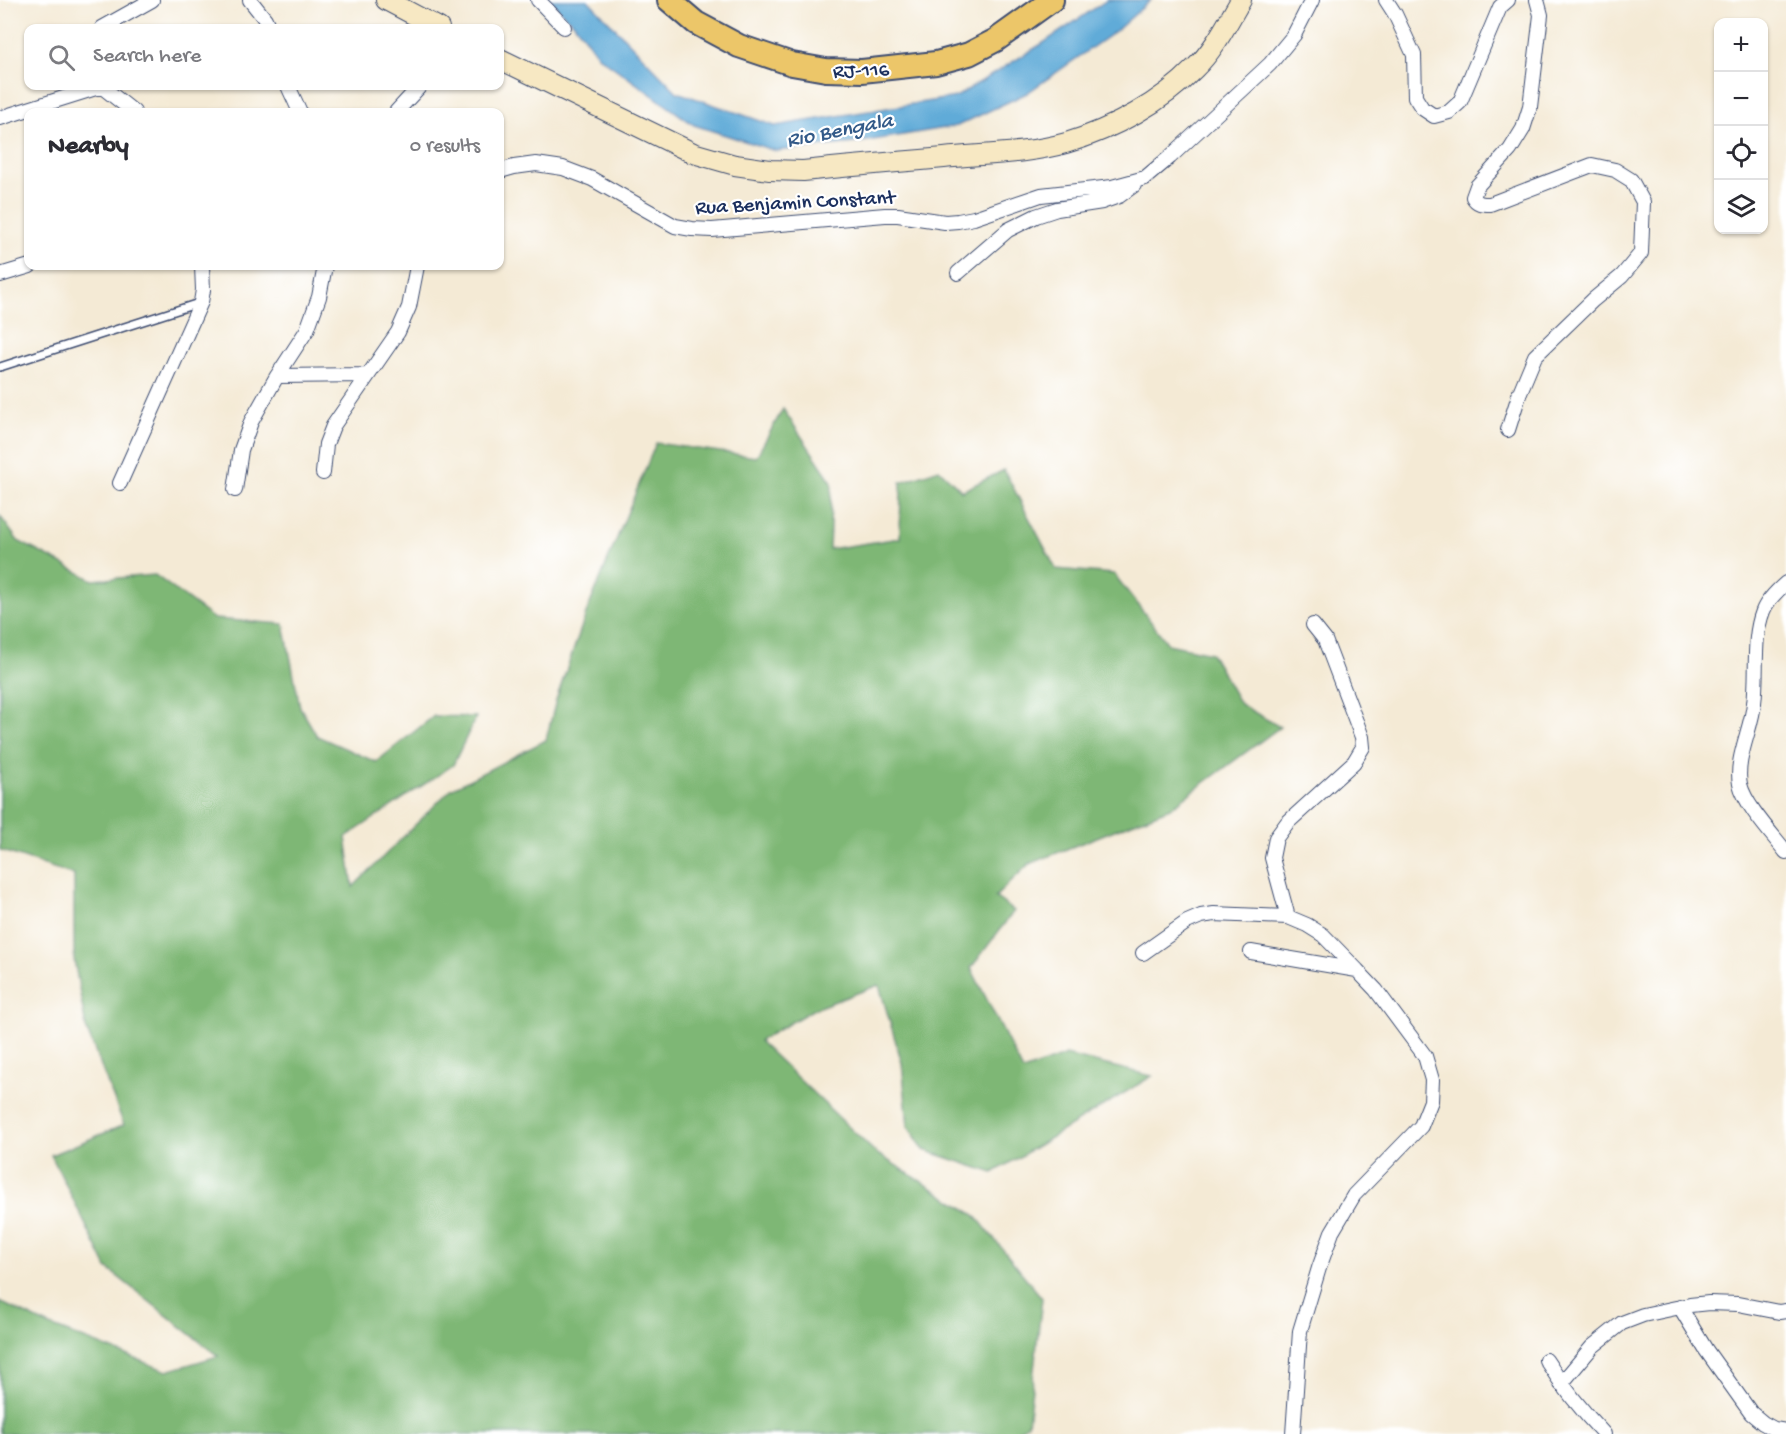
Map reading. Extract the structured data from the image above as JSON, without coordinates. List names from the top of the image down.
{
  "streets": {
    "main road": ["RJ-116"],
    "street": ["Rua Benjamin Constant"]
  },
  "water": ["Rio Bengala"],
  "page": {
    "map_buttons": ["+", "−"],
    "search": "Search here",
    "heading": ["Nearby", "0 results"]
  }
}
